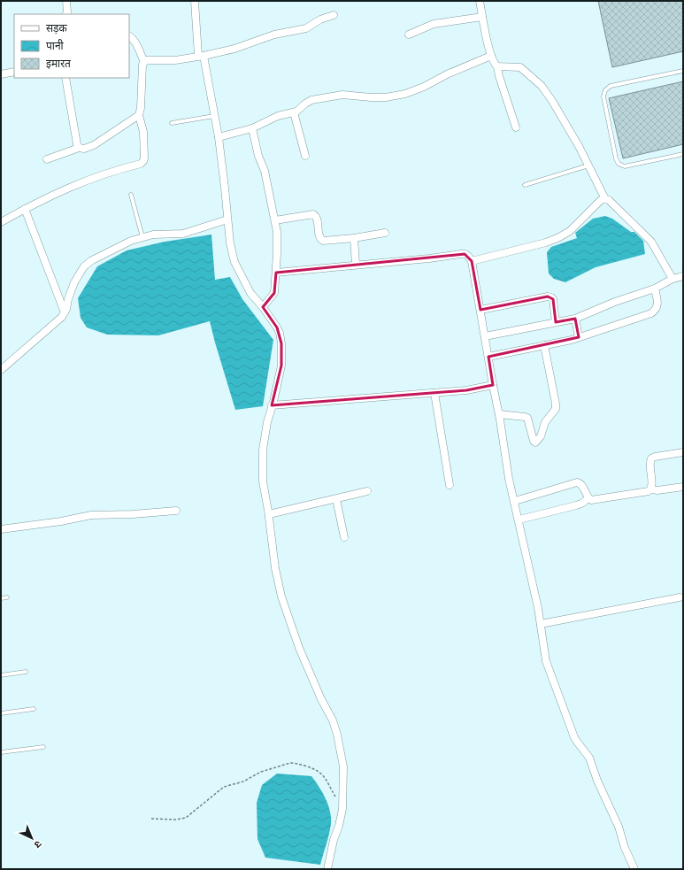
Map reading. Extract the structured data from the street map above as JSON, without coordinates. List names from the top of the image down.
{
  "legend": ["सड़क", "पानी", "इमारत"],
  "north": "bottom right"
}
